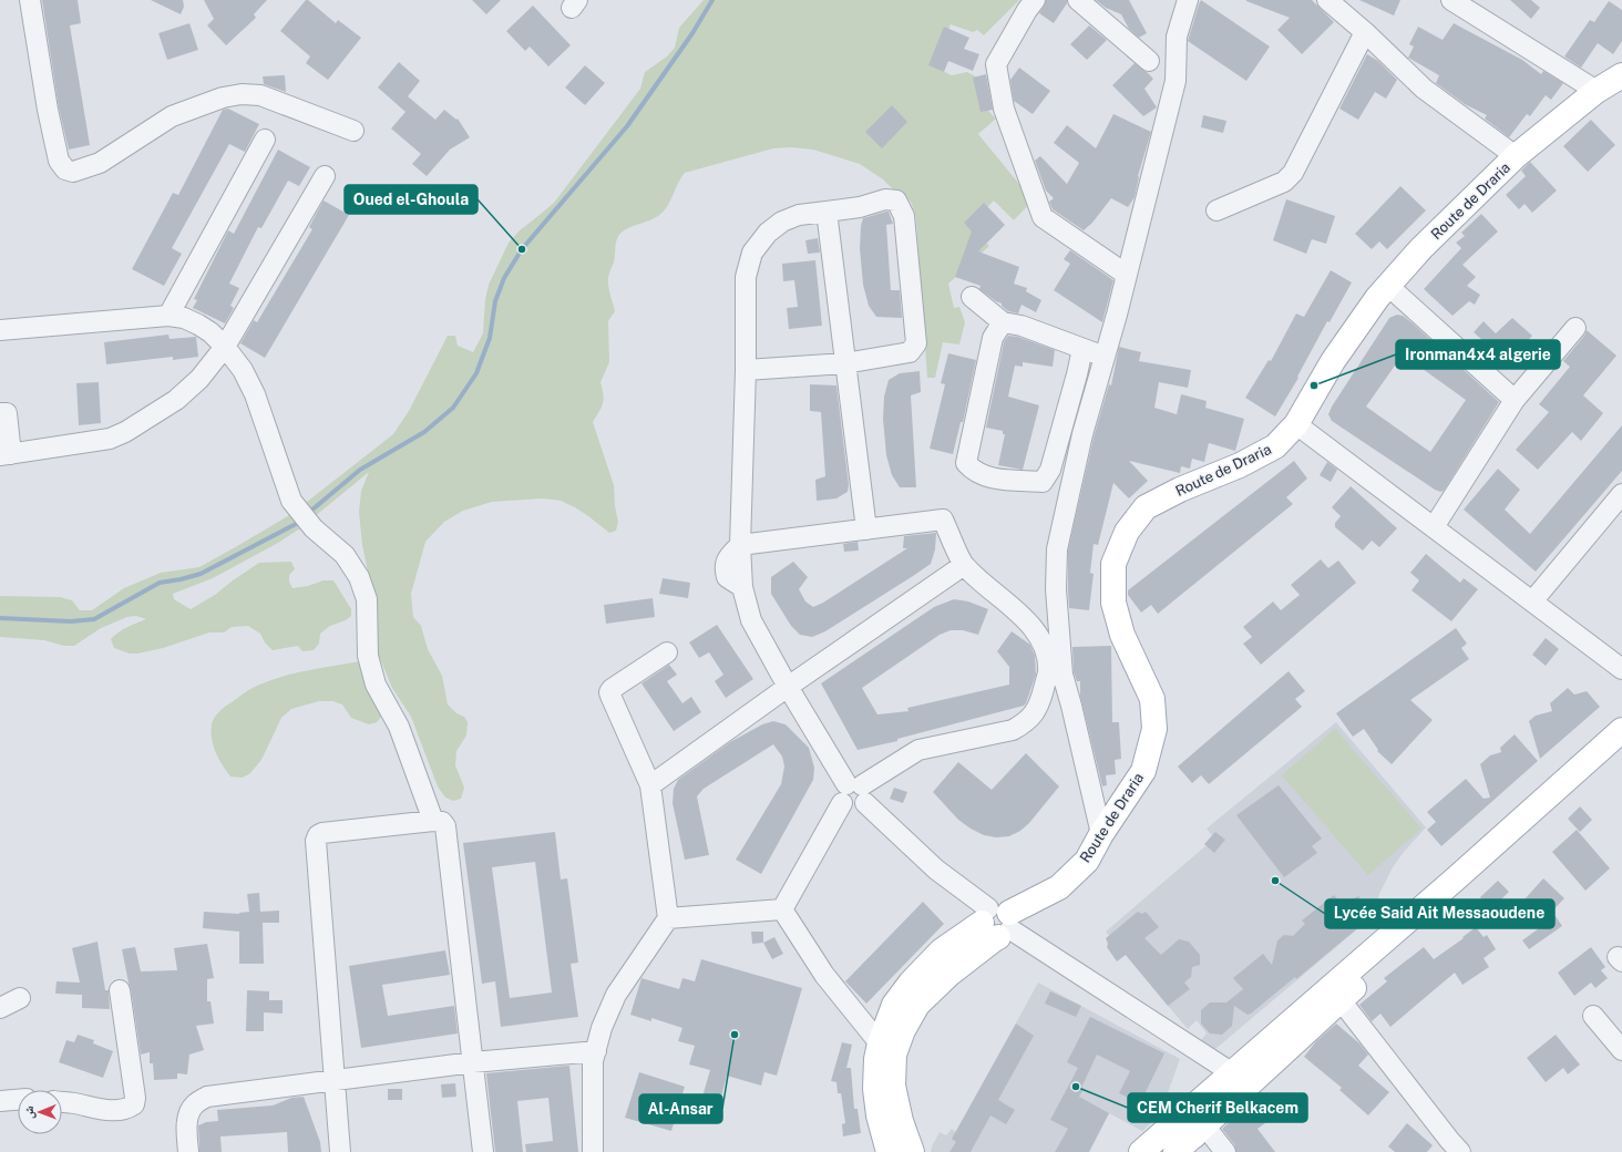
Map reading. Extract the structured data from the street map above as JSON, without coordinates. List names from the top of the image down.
{
  "streets": {
    "main road": ["Route de Draria"]
  },
  "places": [
    "Oued el-Ghoula",
    "Ironman4x4 algerie",
    "Lycée Said Ait Messaoudene",
    "Al-Ansar",
    "CEM Cherif Belkacem"
  ],
  "north": "left"
}
